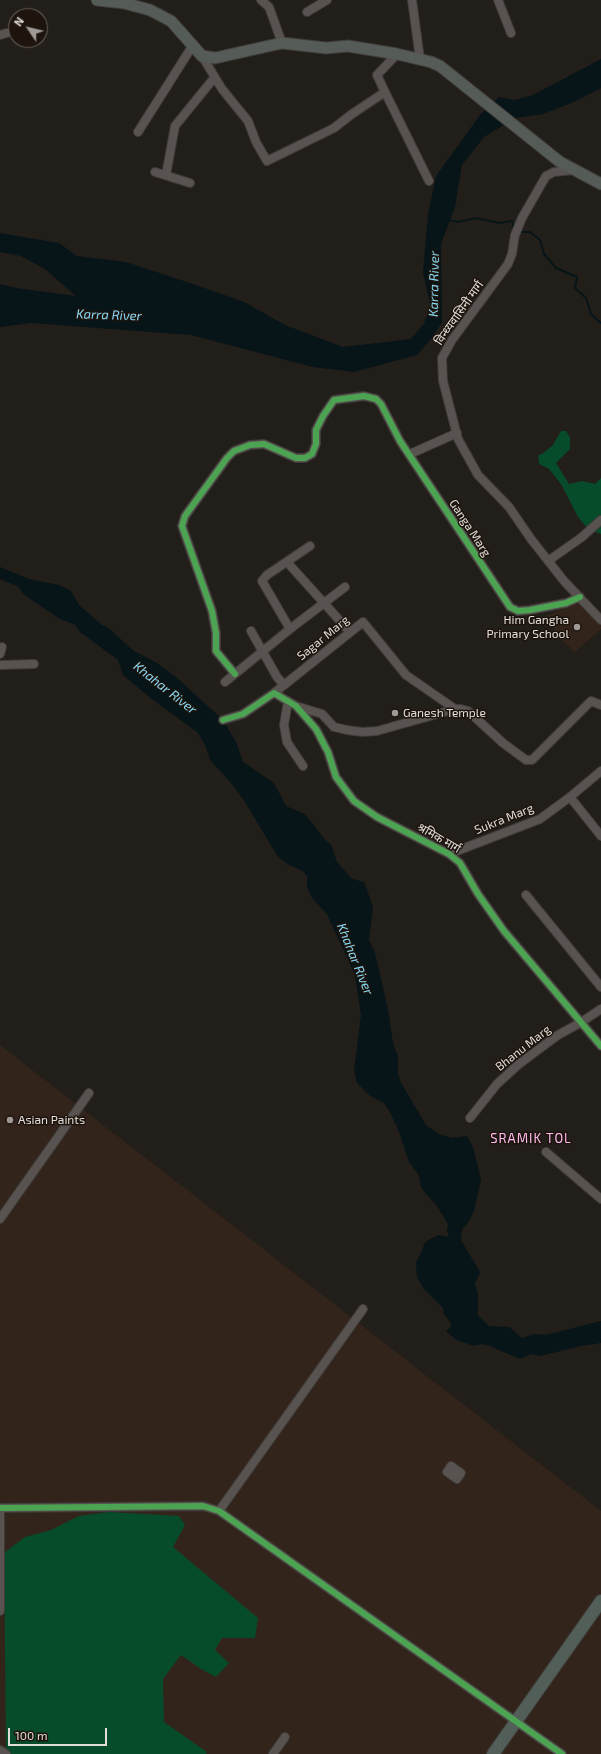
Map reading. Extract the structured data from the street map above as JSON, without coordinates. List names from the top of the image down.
{
  "streets": {
    "street": [
      "विन्ध्यवासिनी मार्ग",
      "Ganga Marg",
      "Sagar Marg",
      "Sukra Marg",
      "श्रमिक मार्ग",
      "Bhanu Marg"
    ]
  },
  "crossings": [
    ["विन्ध्यवासिनी मार्ग", "Ganga Marg"],
    ["Sagar Marg", "श्रमिक मार्ग"],
    ["Sukra Marg", "श्रमिक मार्ग"],
    ["श्रमिक मार्ग", "Bhanu Marg"]
  ],
  "districts": ["SRAMIK TOL"],
  "water": ["Karra River", "Khahar River"],
  "places": ["Him Gangha Primary School", "Ganesh Temple", "Asian Paints"],
  "scale_bar": "100 m",
  "north": "top left"
}
